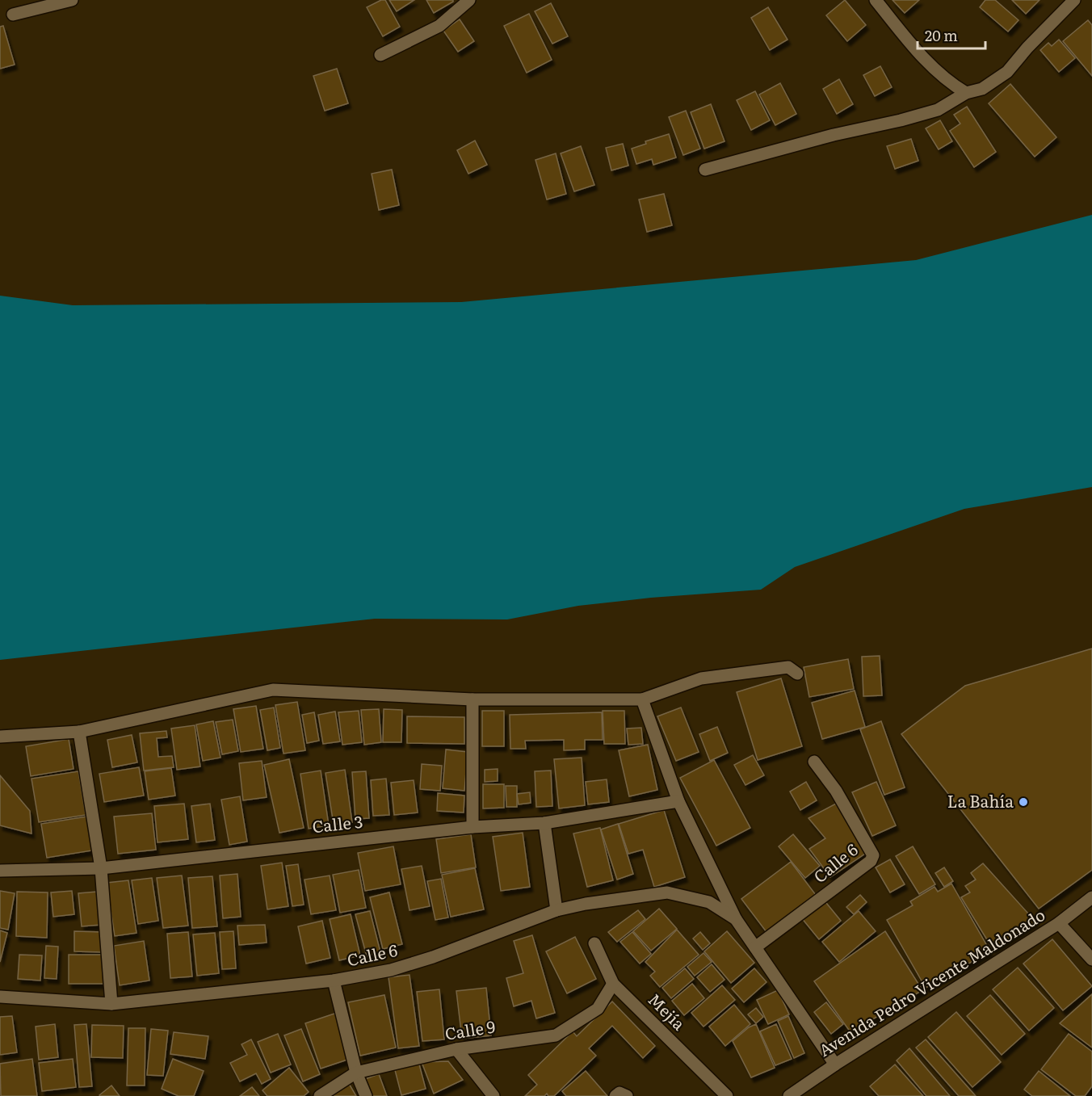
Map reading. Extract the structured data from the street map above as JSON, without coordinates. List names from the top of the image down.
{
  "streets": {
    "street": [
      "Calle 3",
      "Calle 6",
      "Avenida Pedro Vicente Maldonado",
      "Mejía",
      "Calle 9"
    ]
  },
  "crossings": [
    ["Mejía", "Calle 9"]
  ],
  "places": ["La Bahía"],
  "scale_bar": "20 m"
}
